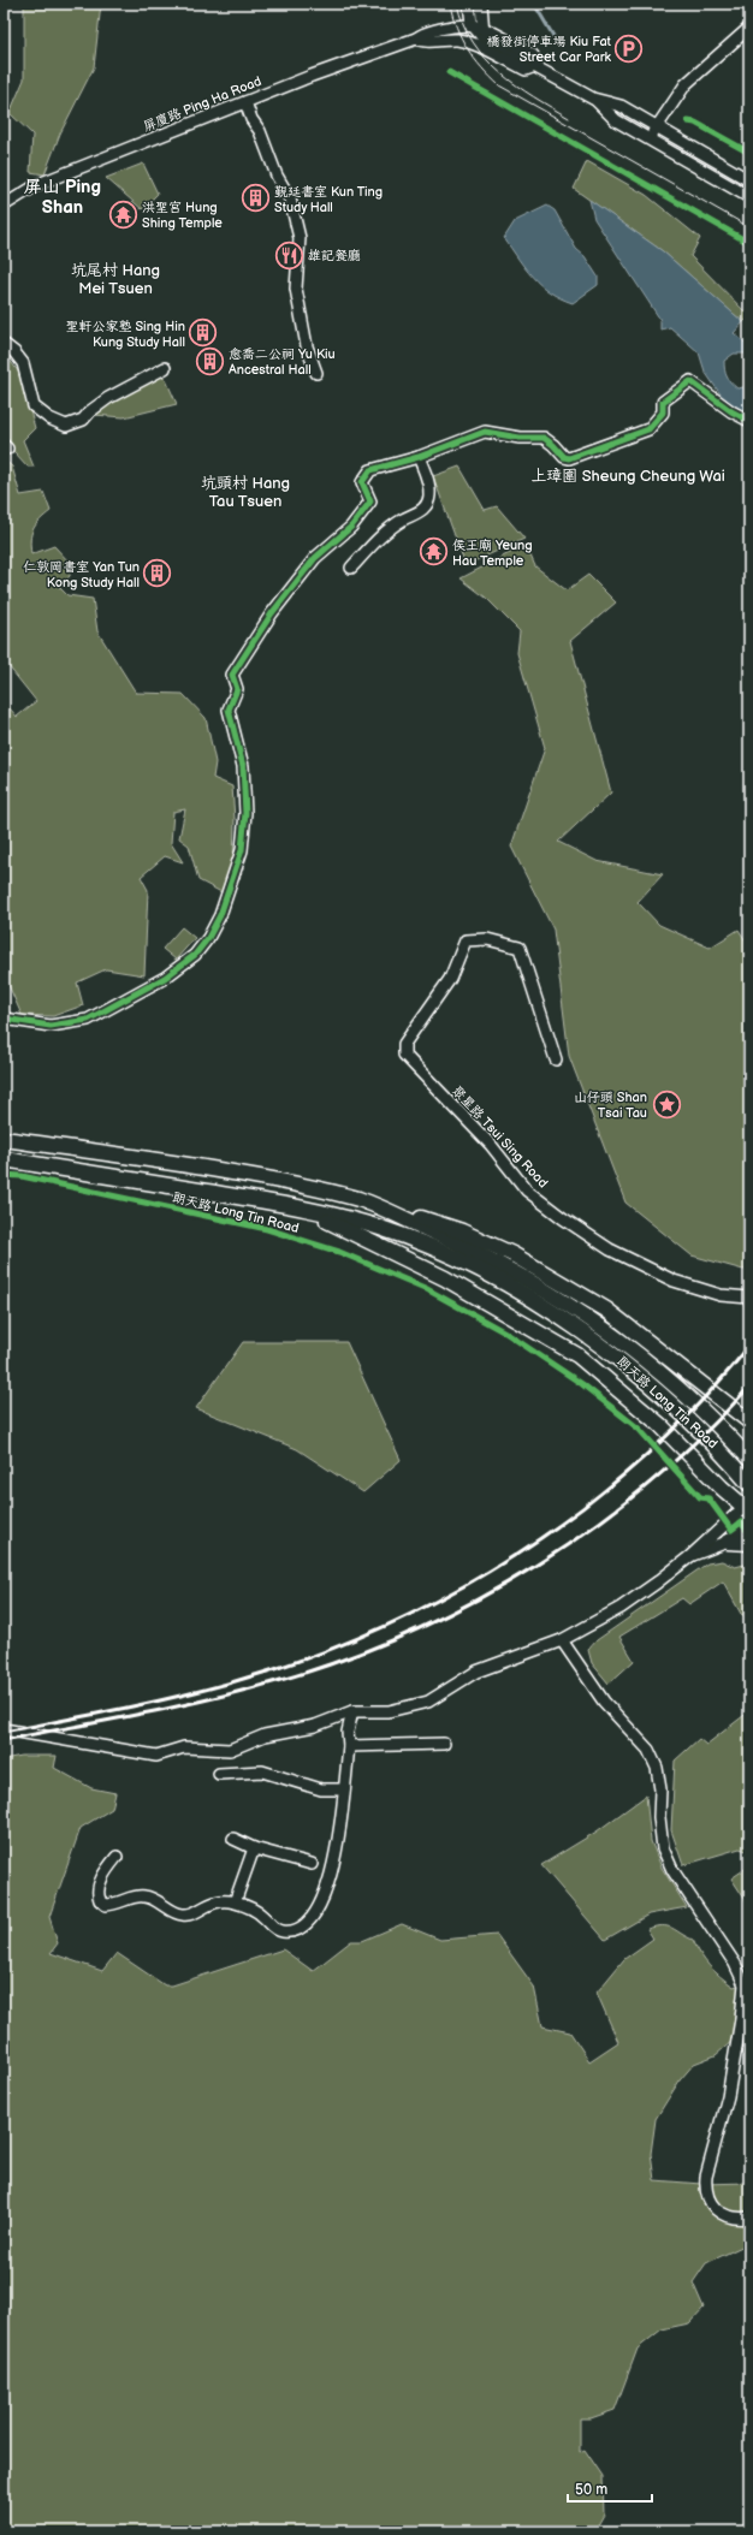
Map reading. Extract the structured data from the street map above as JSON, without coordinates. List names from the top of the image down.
{
  "streets": {
    "main road": ["朗天路 Long Tin Road"],
    "street": ["屏廈路 Ping Ha Road", "聚星路 Tsui Sing Road"]
  },
  "districts": [
    "屏山 Ping Shan",
    "坑尾村 Hang Mei Tsuen",
    "上璋圍 Sheung Cheung Wai",
    "坑頭村 Hang Tau Tsuen"
  ],
  "places": {
    "parking": ["橋發街停車場 Kiu Fat Street Car Park"],
    "building": [
      "覲廷書室 Kun Ting Study Hall",
      "聖軒公家塾 Sing Hin Kung Study Hall",
      "愈喬二公祠 Yu Kiu Ancestral Hall",
      "仁敦岡書室 Yan Tun Kong Study Hall"
    ],
    "temple": ["洪聖宮 Hung Shing Temple", "侯王廟 Yeung Hau Temple"],
    "restaurant": ["雄記餐廳"],
    "place": ["山仔頭 Shan Tsai Tau"]
  },
  "scale_bar": "50 m"
}
